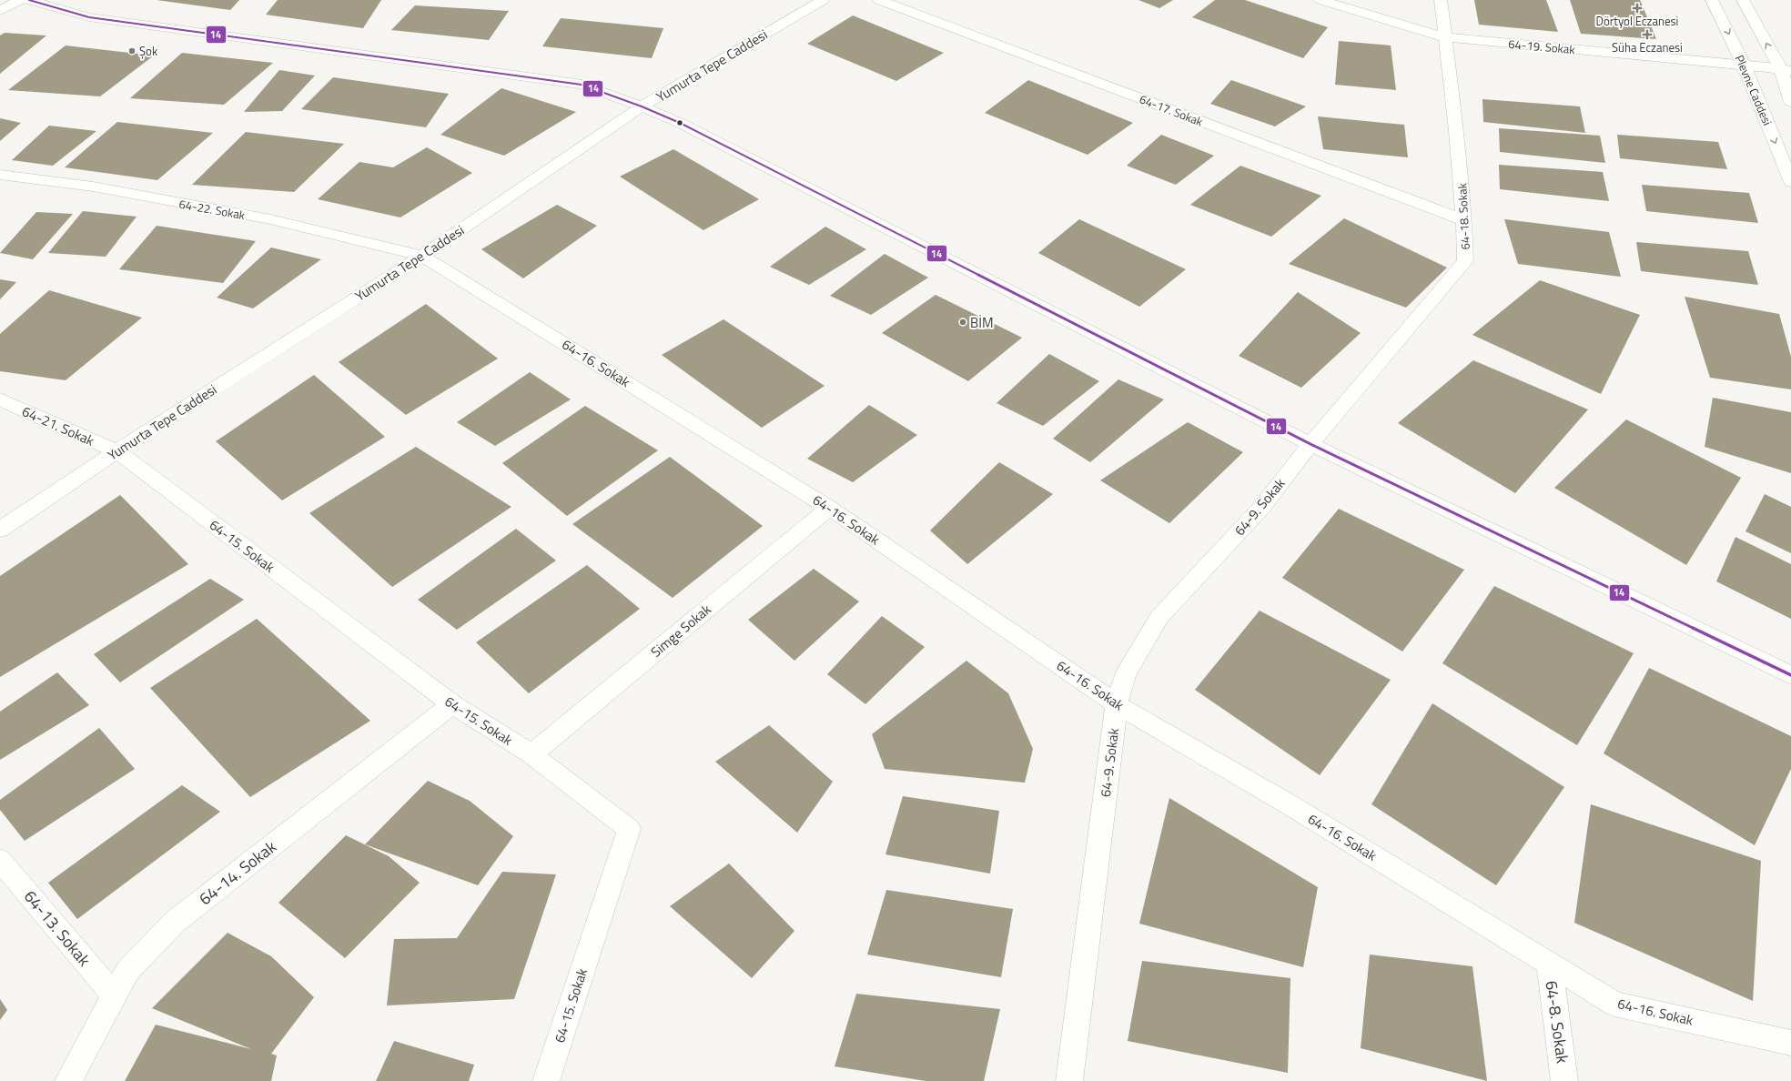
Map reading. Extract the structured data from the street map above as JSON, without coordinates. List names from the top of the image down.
{
  "streets": {
    "street": [
      "64-19. Sokak",
      "Yumurta Tepe Caddesi",
      "Plevne Caddesi",
      "64-17. Sokak",
      "64-22. Sokak",
      "64-18. Sokak",
      "64-16. Sokak",
      "64-21. Sokak",
      "64-9. Sokak",
      "64-15. Sokak",
      "Simge Sokak",
      "64-14. Sokak",
      "64-13. Sokak",
      "64-8. Sokak"
    ]
  },
  "crossings": [
    ["64-19. Sokak", "Plevne Caddesi"],
    ["64-19. Sokak", "64-18. Sokak"],
    ["Yumurta Tepe Caddesi", "64-22. Sokak"],
    ["Yumurta Tepe Caddesi", "64-16. Sokak"],
    ["Yumurta Tepe Caddesi", "64-21. Sokak"],
    ["Yumurta Tepe Caddesi", "64-15. Sokak"],
    ["64-17. Sokak", "64-18. Sokak"],
    ["64-22. Sokak", "64-16. Sokak"],
    ["64-18. Sokak", "64-9. Sokak"],
    ["64-16. Sokak", "64-9. Sokak"],
    ["64-16. Sokak", "Simge Sokak"],
    ["64-16. Sokak", "64-8. Sokak"],
    ["64-21. Sokak", "64-15. Sokak"],
    ["64-15. Sokak", "Simge Sokak"],
    ["64-15. Sokak", "64-14. Sokak"],
    ["64-14. Sokak", "64-13. Sokak"]
  ],
  "places": {
    "health": ["Dörtyol Eczanesi", "Süha Eczanesi"],
    "other": ["Şok", "BİM"]
  },
  "lines": ["transit line 14"]
}
